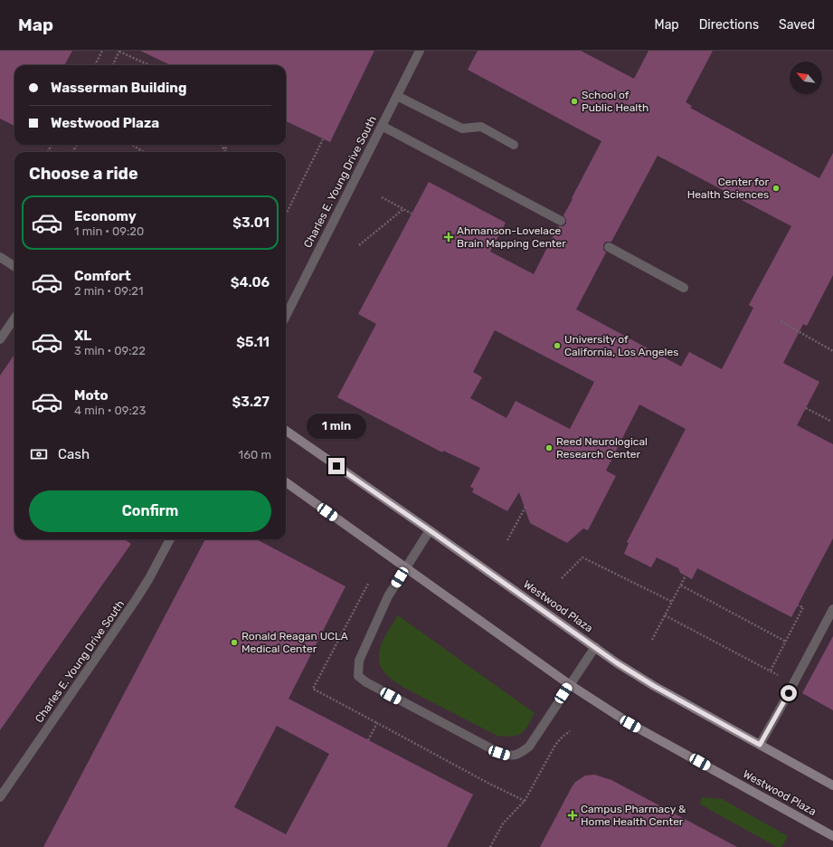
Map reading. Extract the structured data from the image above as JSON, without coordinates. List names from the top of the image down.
{
  "streets": {
    "main road": ["Westwood Plaza"],
    "street": ["Charles E. Young Drive South"]
  },
  "places": {
    "other": [
      "School of Public Health",
      "Center for Health Sciences",
      "University of California, Los Angeles",
      "Reed Neurological Research Center",
      "Ronald Reagan UCLA Medical Center"
    ],
    "health": ["Ahmanson-Lovelace Brain Mapping Center", "Campus Pharmacy & Home Health Center"]
  },
  "north": "top left",
  "page": {
    "header": "Map",
    "nav": ["Map", "Directions", "Saved"],
    "banner": ["Wasserman Building", "Westwood Plaza"],
    "heading": "Choose a ride",
    "list": [
      {
        "name": "Economy",
        "note": "1 min · 09:20",
        "value": "$3.01"
      },
      {
        "name": "Comfort",
        "note": "2 min · 09:21",
        "value": "$4.06"
      },
      {
        "name": "XL",
        "note": "3 min · 09:22",
        "value": "$5.11"
      },
      {
        "name": "Moto",
        "note": "4 min · 09:23",
        "value": "$3.27"
      }
    ],
    "bubble": "1 min",
    "pay": ["Cash", "160 m"],
    "buttons": "Confirm"
  }
}
